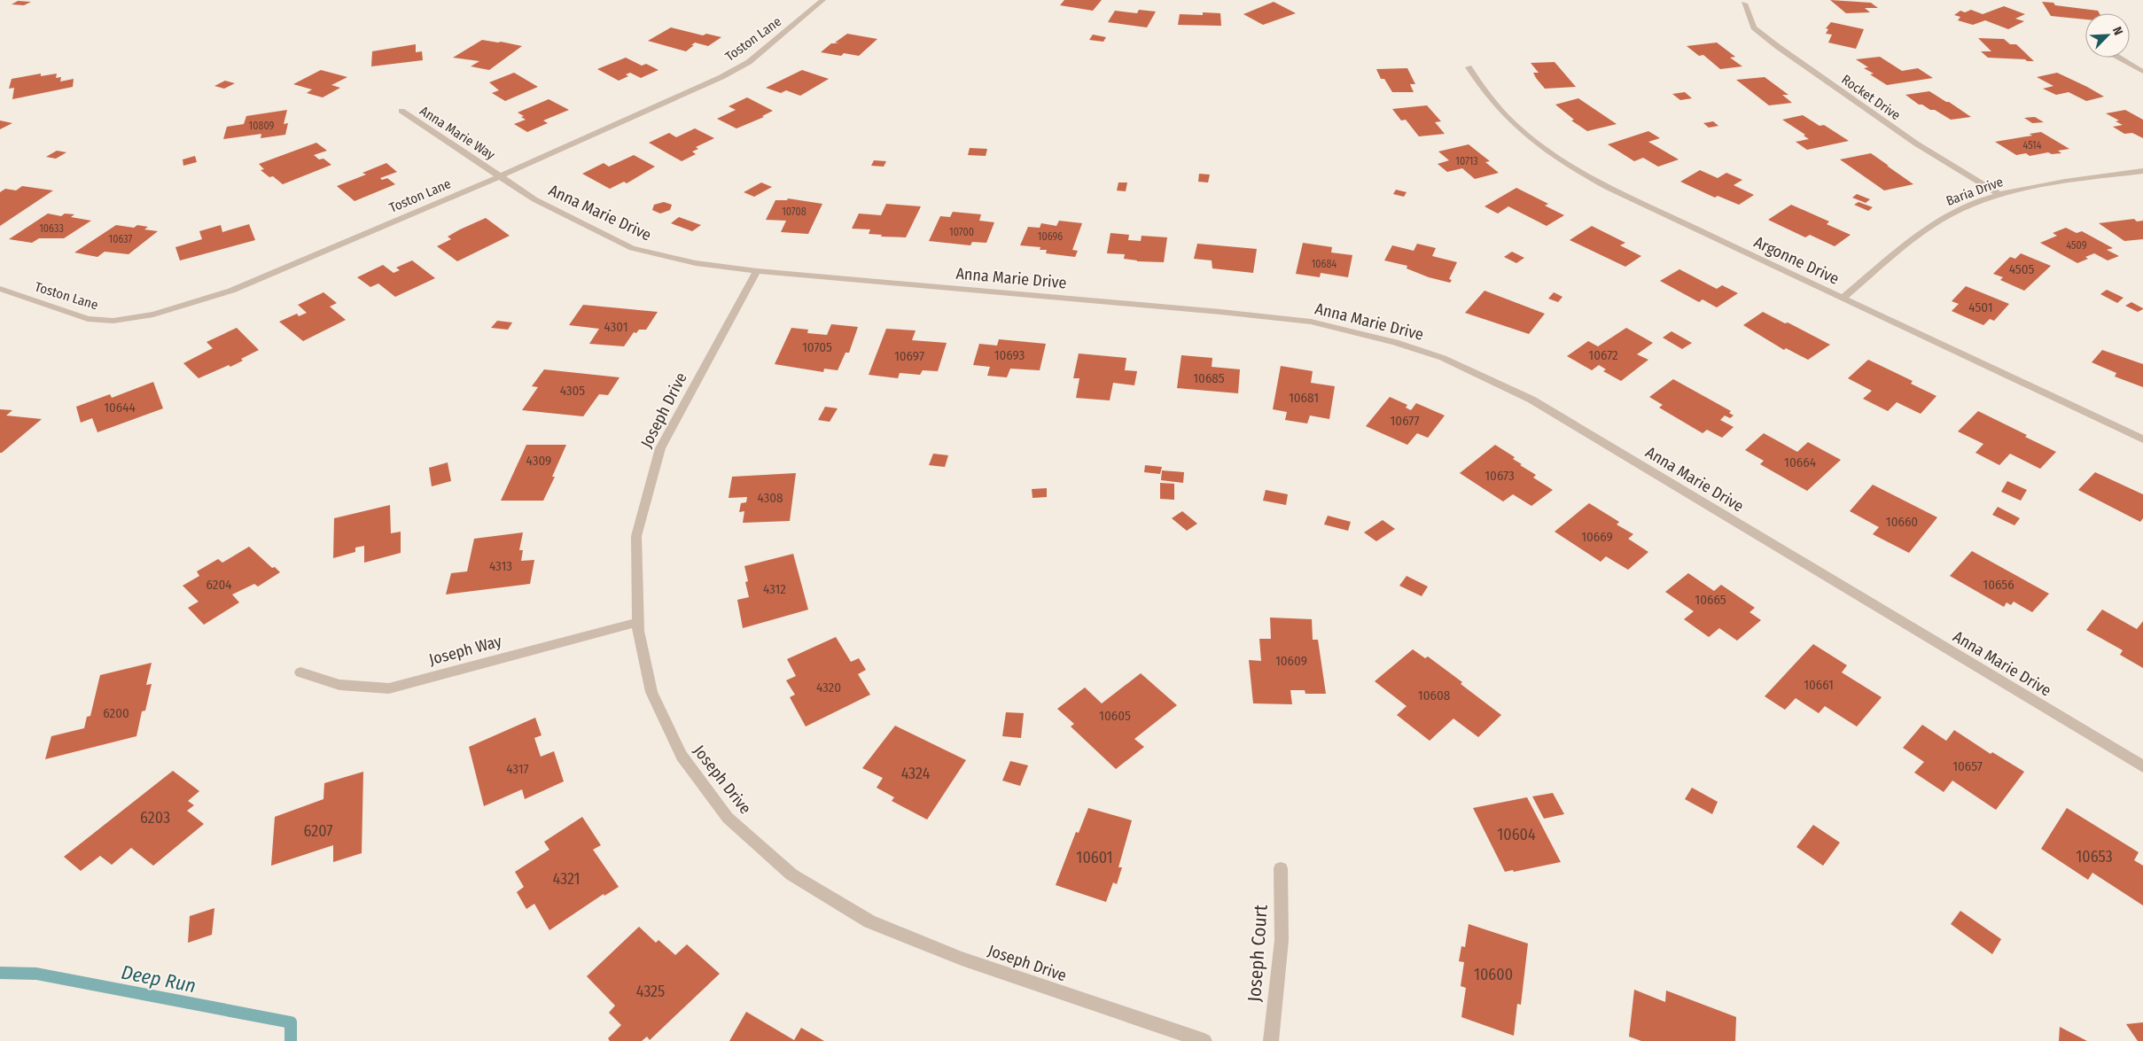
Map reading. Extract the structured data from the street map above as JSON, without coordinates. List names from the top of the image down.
{
  "streets": {
    "street": [
      "Toston Lane",
      "Rocket Drive",
      "Anna Marie Way",
      "Baria Drive",
      "Anna Marie Drive",
      "Argonne Drive",
      "Joseph Drive",
      "Joseph Way",
      "Joseph Court"
    ]
  },
  "crossings": [
    ["Toston Lane", "Anna Marie Way"],
    ["Toston Lane", "Anna Marie Drive"],
    ["Rocket Drive", "Baria Drive"],
    ["Anna Marie Way", "Anna Marie Drive"],
    ["Baria Drive", "Argonne Drive"],
    ["Anna Marie Drive", "Joseph Drive"],
    ["Joseph Drive", "Joseph Way"]
  ],
  "water": ["Deep Run"],
  "house_numbers": [
    "10809",
    "4514",
    "10713",
    "10708",
    "10633",
    "10700",
    "10696",
    "10637",
    "4509",
    "10684",
    "4505",
    "4501",
    "4301",
    "10705",
    "10693",
    "10672",
    "10697",
    "10685",
    "4305",
    "10681",
    "10644",
    "10677",
    "4309",
    "10664",
    "10673",
    "4308",
    "10660",
    "10669",
    "4313",
    "6204",
    "10656",
    "4312",
    "10665",
    "10609",
    "10661",
    "4320",
    "10608",
    "6200",
    "10605",
    "10657",
    "4317",
    "4324",
    "6203",
    "6207",
    "10604",
    "10653",
    "10601",
    "4321",
    "10600",
    "4325"
  ],
  "north": "top right"
}
